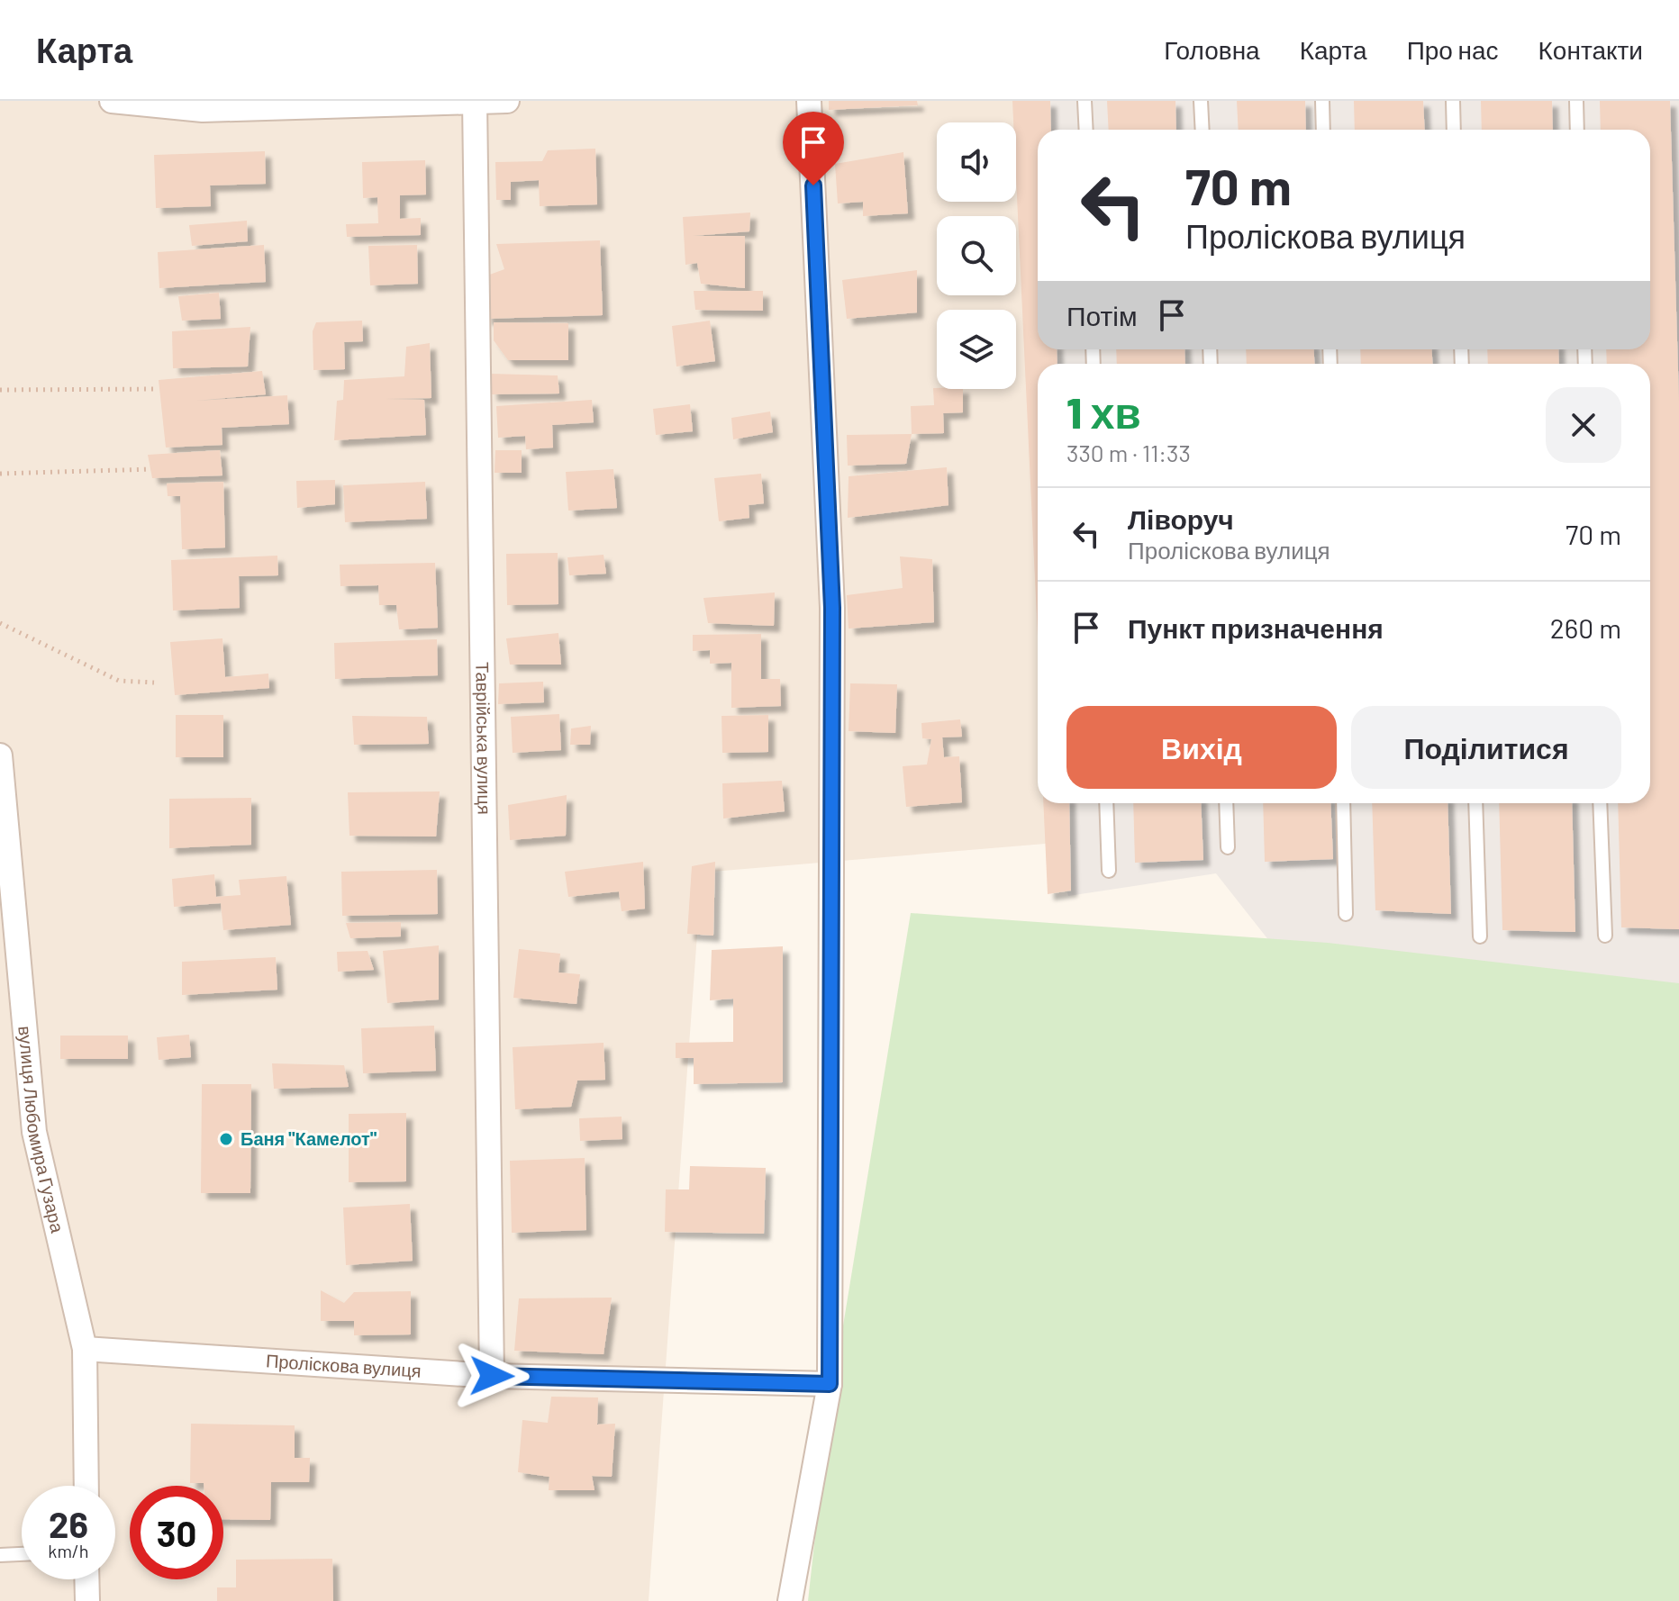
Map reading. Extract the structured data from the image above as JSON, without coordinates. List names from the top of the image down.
{
  "streets": {
    "street": ["Таврійська вулиця", "вулиця Любомира Гузара", "Проліскова вулиця"]
  },
  "crossings": [
    ["Таврійська вулиця", "Проліскова вулиця"],
    ["вулиця Любомира Гузара", "Проліскова вулиця"]
  ],
  "places": ["Баня \"Камелот\""],
  "page": {
    "header": "Карта",
    "nav": [
      "Головна",
      "Карта",
      "Про нас",
      "Контакти"
    ],
    "turn": ["70 m", "Проліскова вулиця"],
    "then": "Потім",
    "heading": ["1 хв", "330 m · 11:33"],
    "list": [
      {
        "name": "Ліворуч",
        "note": "Проліскова вулиця",
        "value": "70 m"
      },
      {
        "name": "Пункт призначення",
        "value": "260 m"
      }
    ],
    "buttons": ["Вихід", "Поділитися"],
    "speed": "26 km/h",
    "limit": "30"
  }
}
